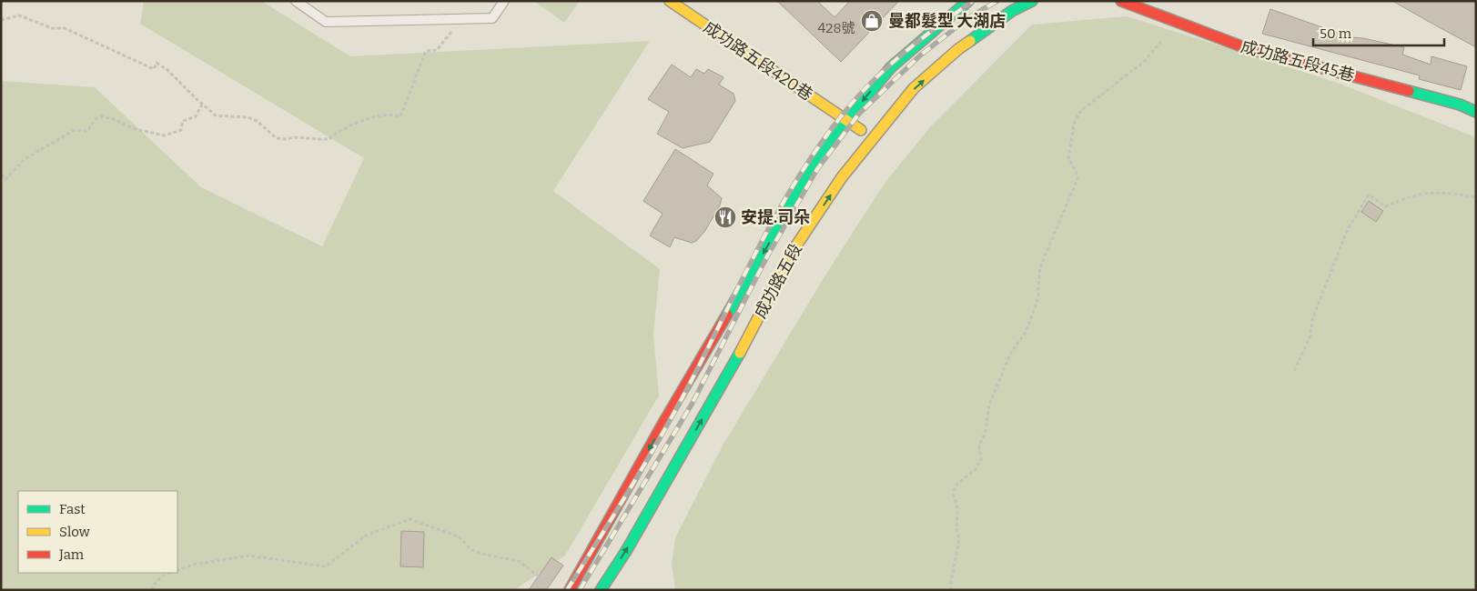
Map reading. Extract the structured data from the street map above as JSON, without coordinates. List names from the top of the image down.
{
  "streets": {
    "main road": ["成功路五段420巷", "成功路五段45巷", "成功路五段"]
  },
  "crossings": [
    ["成功路五段420巷", "成功路五段"]
  ],
  "places": {
    "shop": ["曼都髮型 大湖店"],
    "restaurant": ["安提.司朵"]
  },
  "house_numbers": ["428號"],
  "legend": ["Fast", "Slow", "Jam"],
  "scale_bar": "50 m"
}
